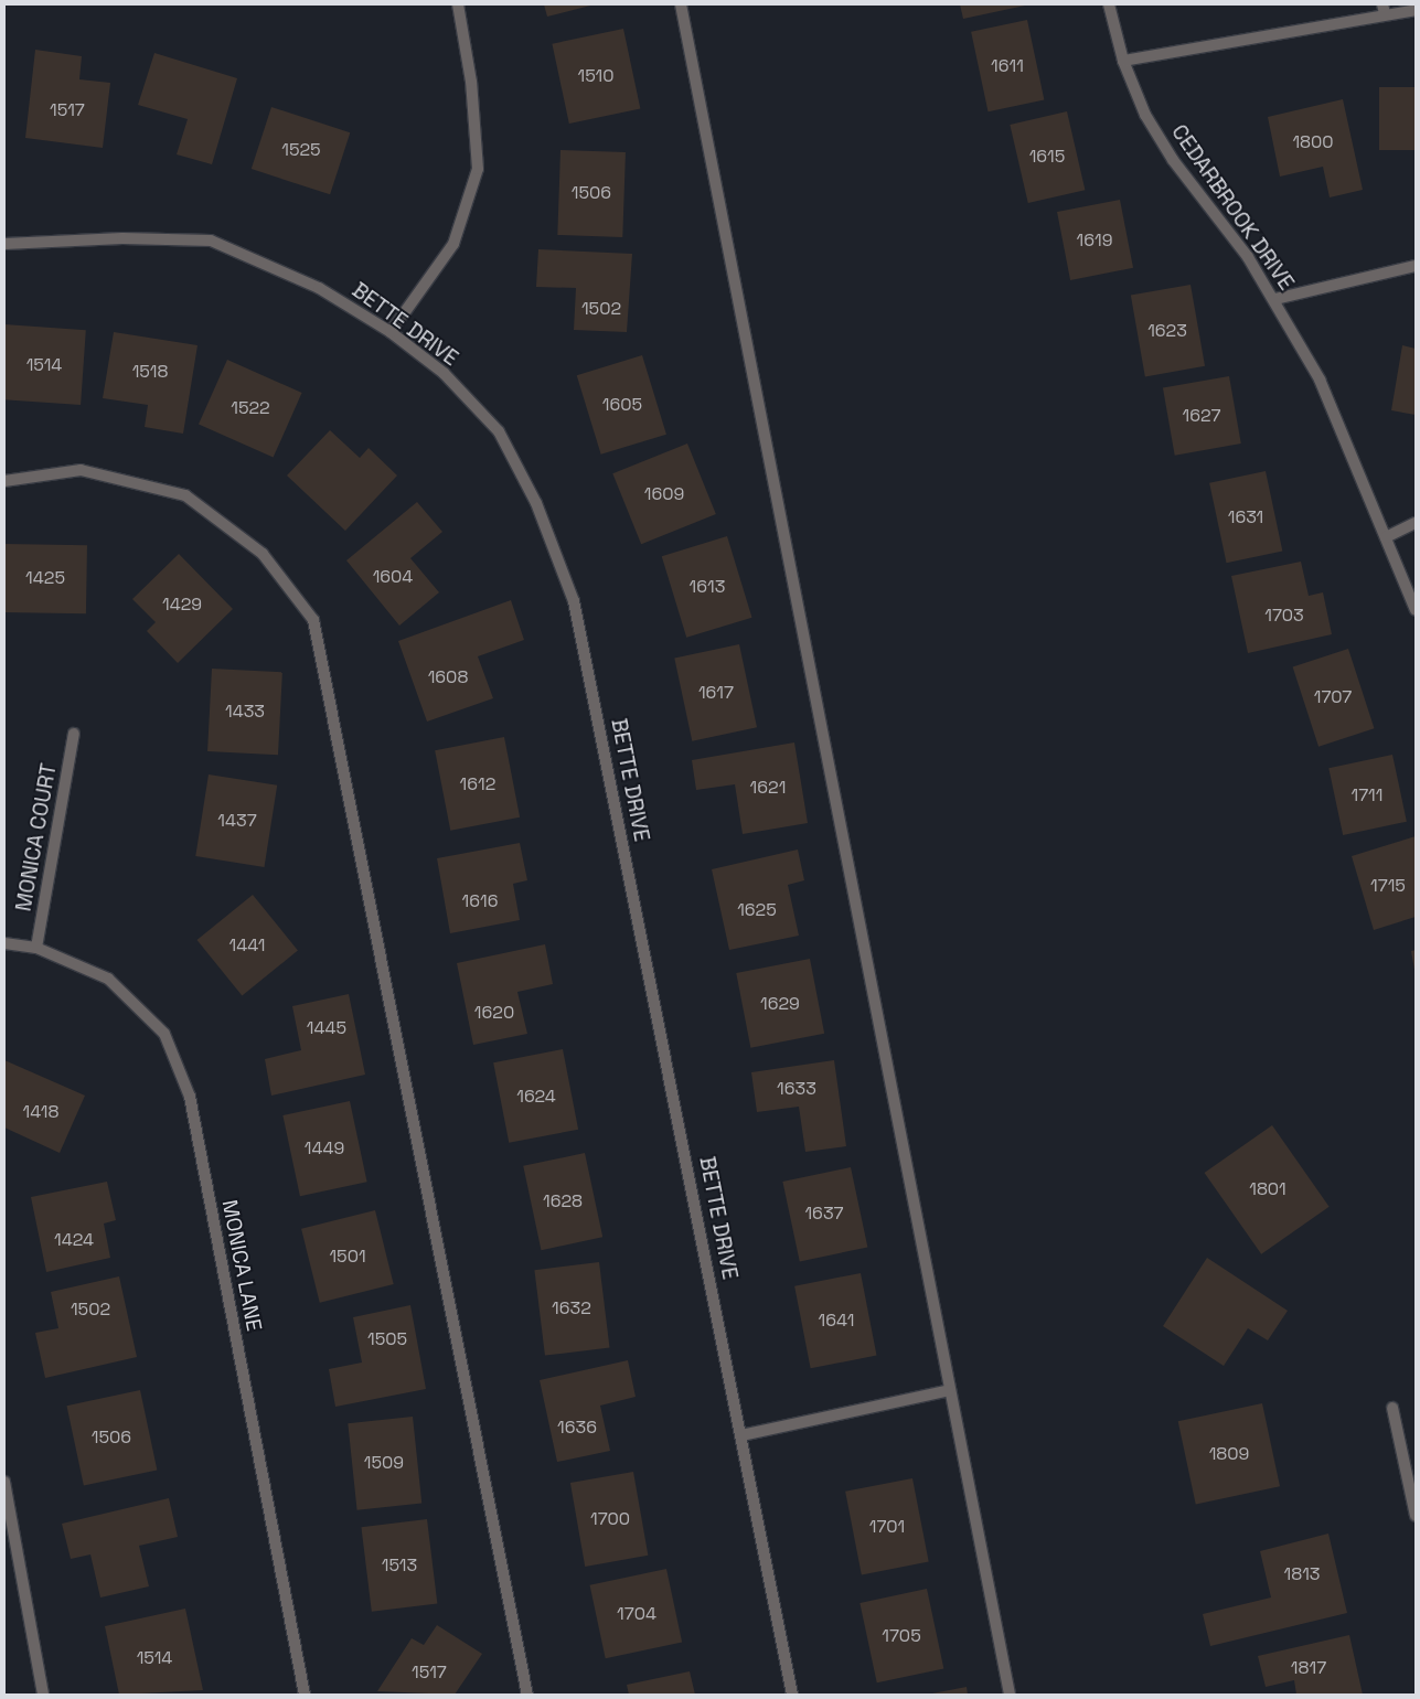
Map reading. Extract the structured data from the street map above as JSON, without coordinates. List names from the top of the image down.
{
  "streets": {
    "street": [
      "CEDARBROOK DRIVE",
      "BETTE DRIVE",
      "MONICA COURT",
      "MONICA LANE"
    ]
  },
  "crossings": [
    ["MONICA COURT", "MONICA LANE"]
  ],
  "house_numbers": [
    "1611",
    "1510",
    "1517",
    "1800",
    "1525",
    "1615",
    "1506",
    "1619",
    "1502",
    "1623",
    "1514",
    "1518",
    "1605",
    "1522",
    "1627",
    "1609",
    "1631",
    "1604",
    "1425",
    "1613",
    "1429",
    "1703",
    "1608",
    "1617",
    "1707",
    "1433",
    "1612",
    "1621",
    "1711",
    "1437",
    "1715",
    "1616",
    "1625",
    "1441",
    "1629",
    "1620",
    "1445",
    "1633",
    "1624",
    "1418",
    "1449",
    "1801",
    "1628",
    "1637",
    "1424",
    "1501",
    "1632",
    "1502",
    "1641",
    "1505",
    "1636",
    "1506",
    "1809",
    "1509",
    "1700",
    "1701",
    "1513",
    "1813",
    "1704",
    "1705",
    "1514",
    "1817",
    "1517"
  ]
}
